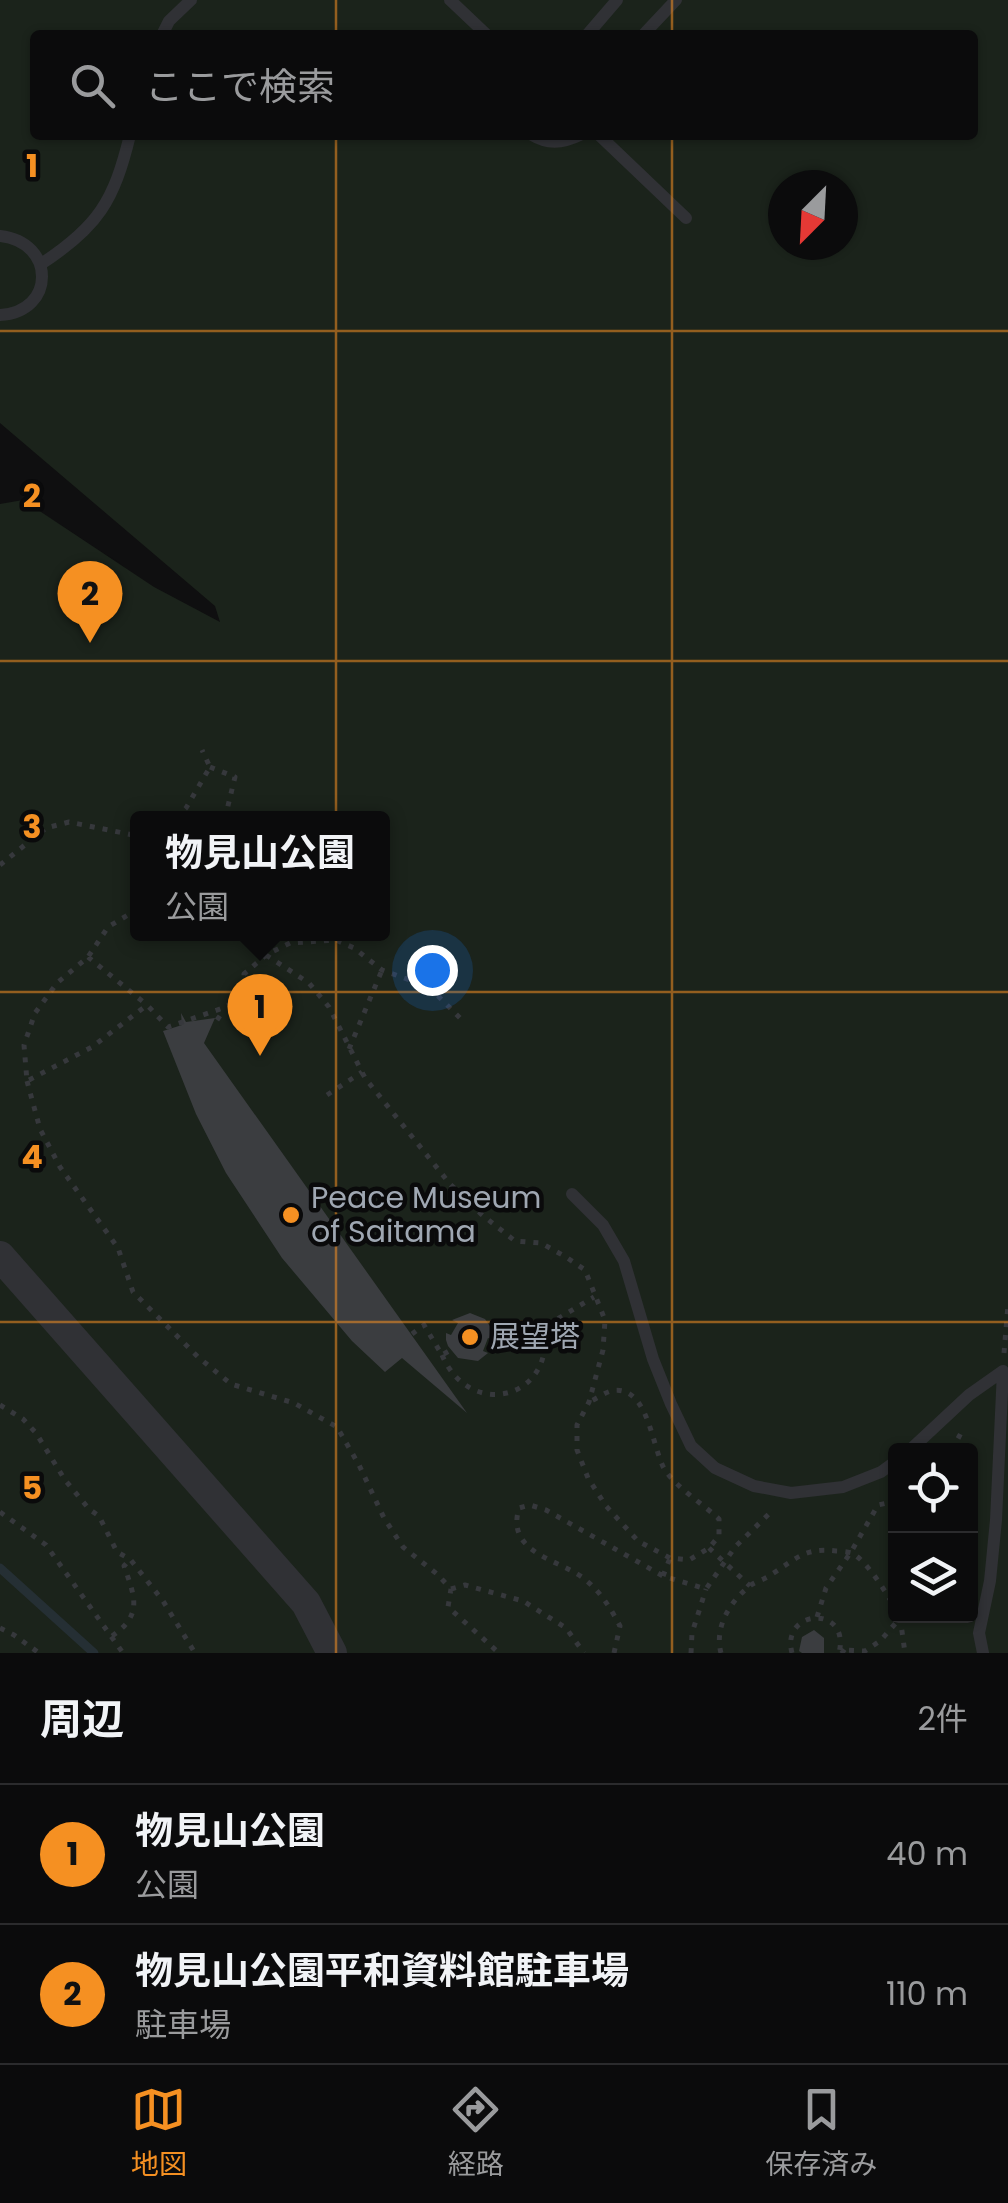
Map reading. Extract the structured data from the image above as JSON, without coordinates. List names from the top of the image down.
{
  "places": ["Peace Museum of Saitama", "展望塔"],
  "north": "bottom left",
  "page": {
    "search": "ここで検索",
    "pins": ["2", "1"],
    "popup": ["物見山公園", "公園"],
    "heading": ["周辺", "2件"],
    "list": [
      {
        "mark": "1",
        "name": "物見山公園",
        "note": "公園",
        "value": "40 m"
      },
      {
        "mark": "2",
        "name": "物見山公園平和資料館駐車場",
        "note": "駐車場",
        "value": "110 m"
      }
    ],
    "nav": ["地図", "経路", "保存済み"]
  },
  "grid": {
    "rows": [
      "1",
      "2",
      "3",
      "4",
      "5"
    ]
  }
}
